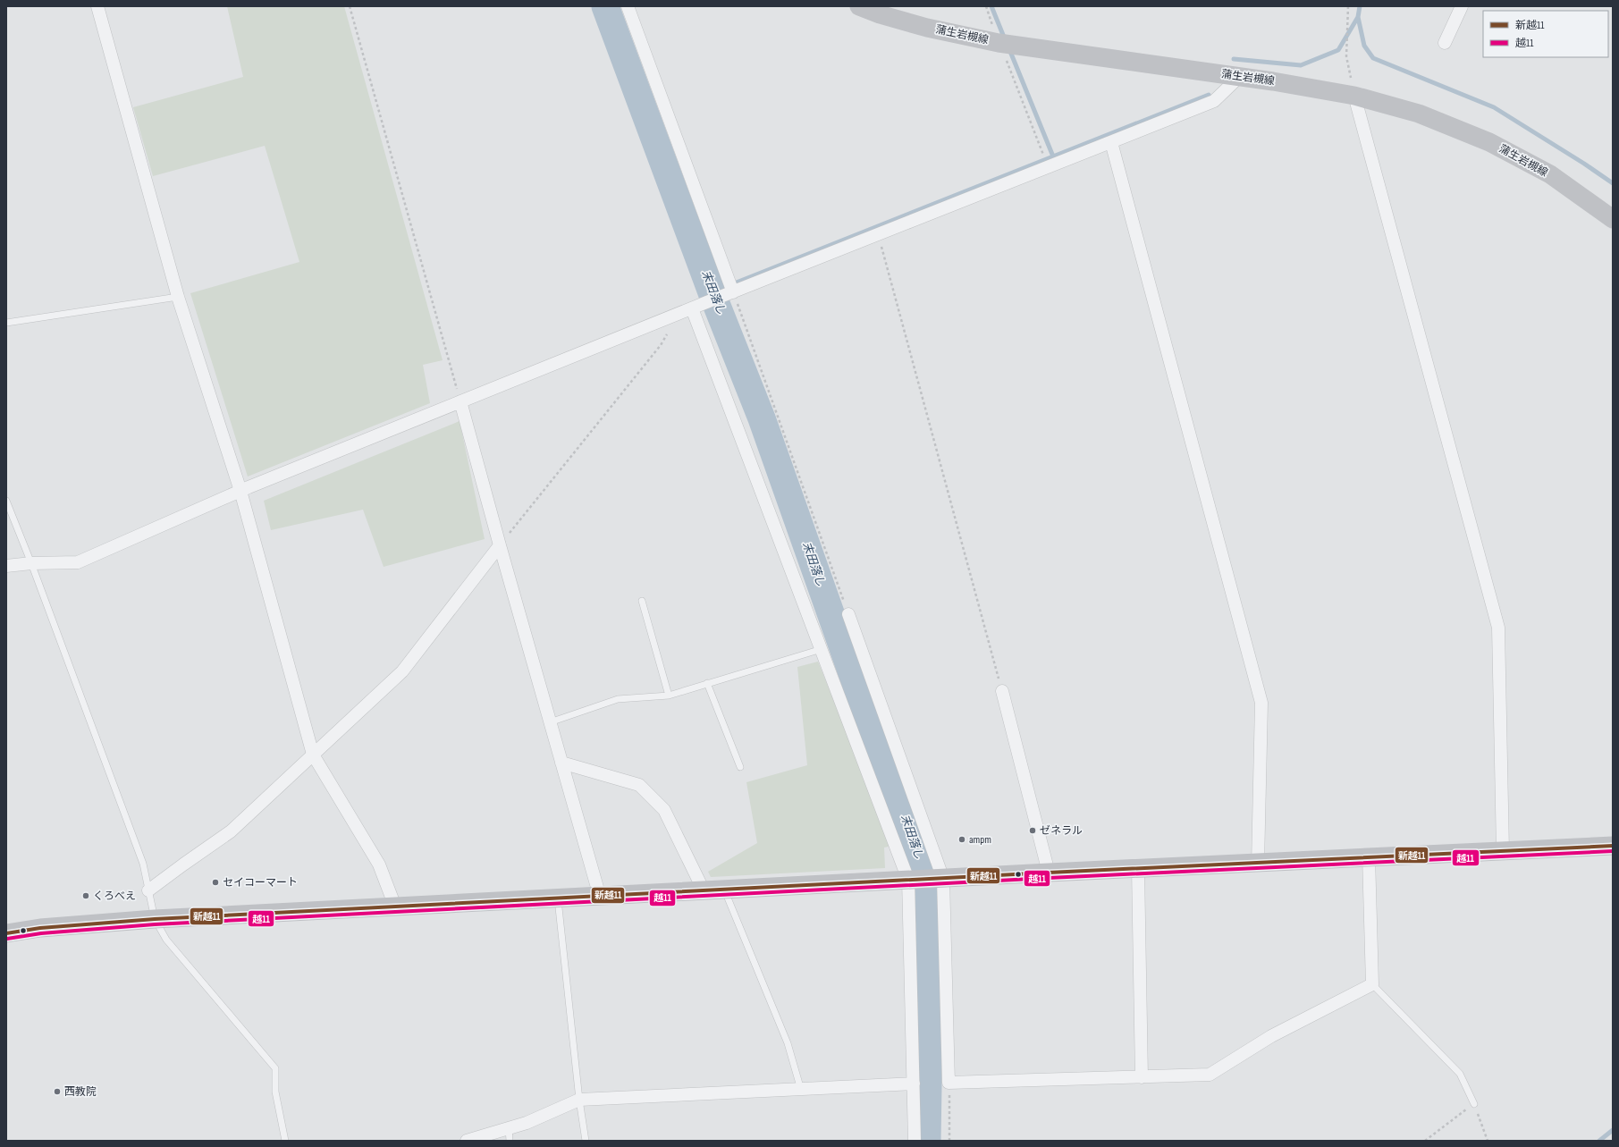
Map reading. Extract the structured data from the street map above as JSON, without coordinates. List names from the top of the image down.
{
  "streets": {
    "street": ["蒲生岩槻線"]
  },
  "water": ["末田落し"],
  "places": [
    "ゼネラル",
    "ampm",
    "セイコーマート",
    "くろべえ",
    "西教院"
  ],
  "lines": ["transit line 新越11", "transit line 越11"],
  "legend": ["新越11", "越11"]
}
